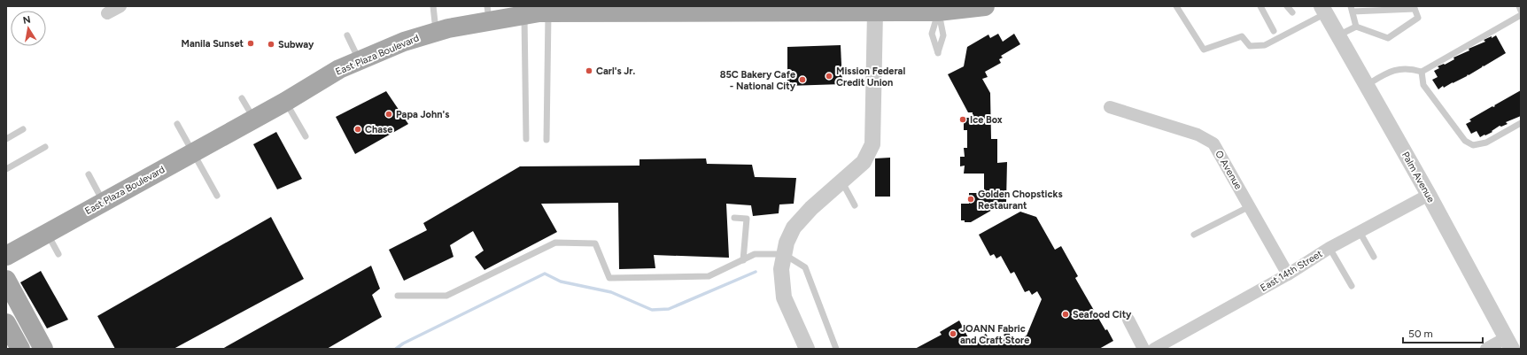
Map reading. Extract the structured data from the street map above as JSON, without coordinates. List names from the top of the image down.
{
  "streets": {
    "main road": ["East Plaza Boulevard"],
    "street": ["O Avenue", "Palm Avenue", "East 14th Street"]
  },
  "crossings": [
    ["O Avenue", "East 14th Street"],
    ["Palm Avenue", "East 14th Street"]
  ],
  "places": [
    "Manila Sunset",
    "Subway",
    "Carl's Jr.",
    "Mission Federal Credit Union",
    "85C Bakery Cafe - National City",
    "Papa John's",
    "Ice Box",
    "Chase",
    "Golden Chopsticks Restaurant",
    "Seafood City",
    "JOANN Fabric and Craft Store"
  ],
  "scale_bar": "50 m",
  "north": "top"
}
